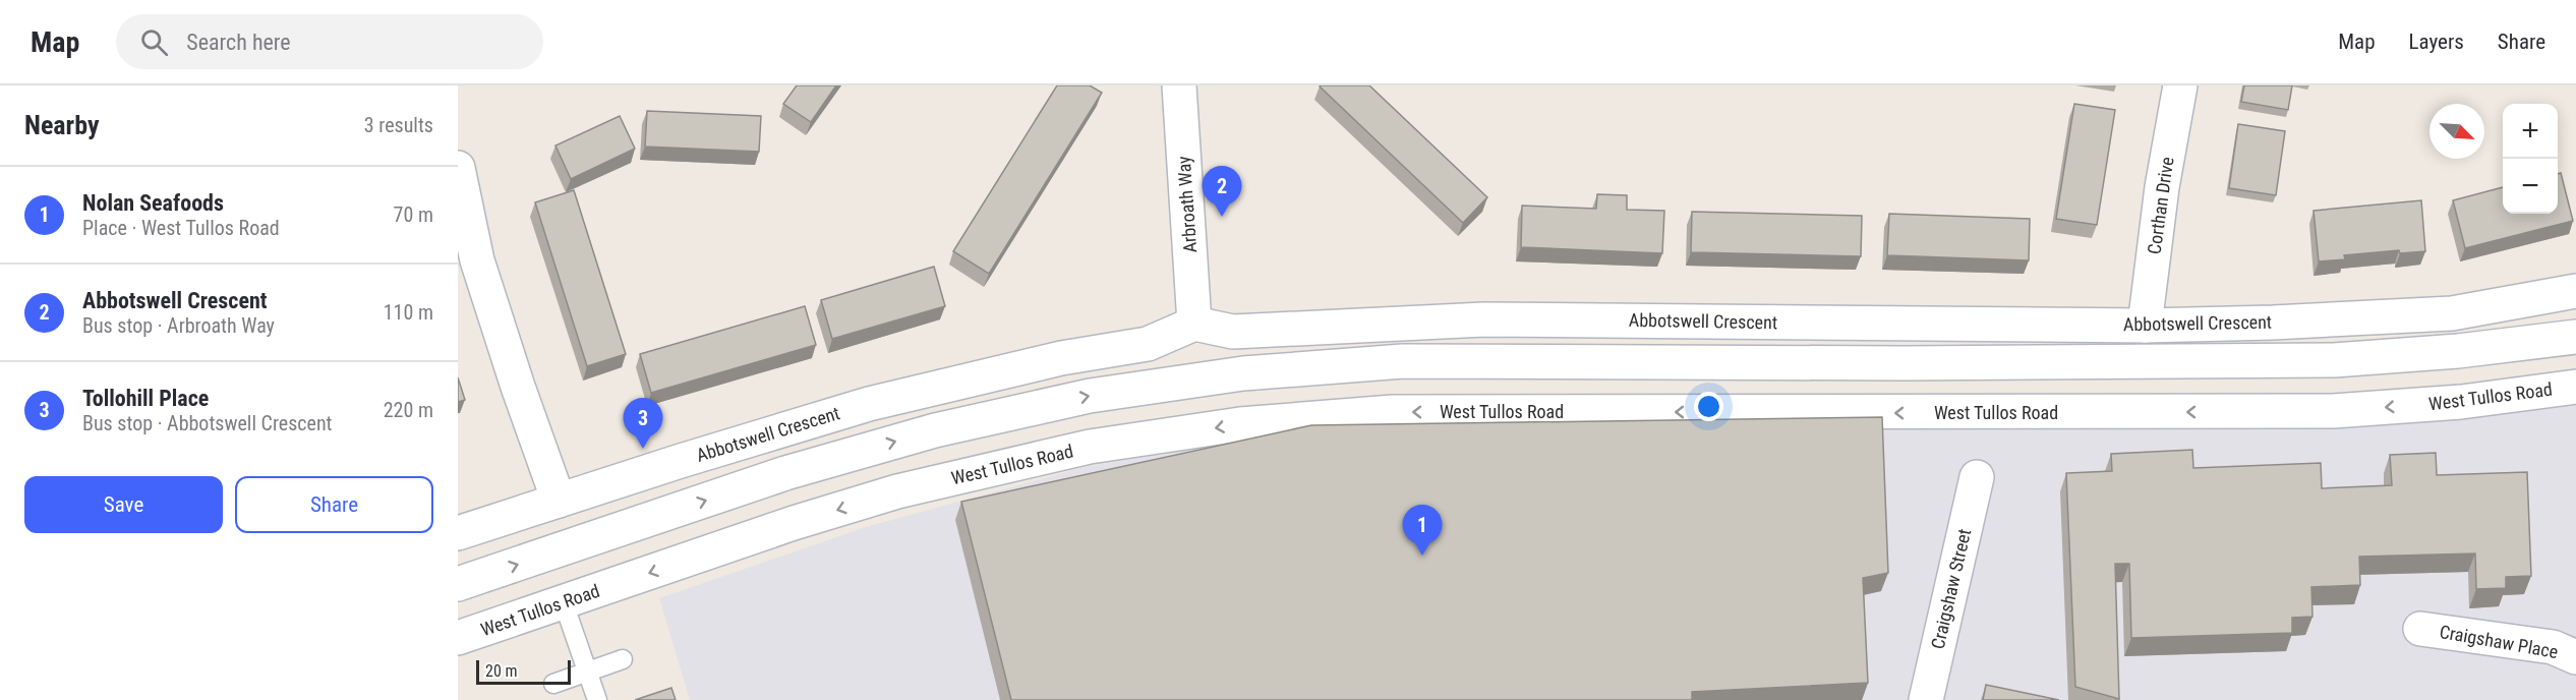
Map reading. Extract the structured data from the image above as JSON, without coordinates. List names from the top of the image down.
{
  "streets": {
    "main road": [
      "Arbroath Way",
      "Corthan Drive",
      "Abbotswell Crescent",
      "West Tullos Road",
      "Craigshaw Street",
      "Craigshaw Place"
    ]
  },
  "crossings": [
    ["Arbroath Way", "Abbotswell Crescent"],
    ["Corthan Drive", "Abbotswell Crescent"]
  ],
  "scale_bar": "20 m",
  "north": "bottom right",
  "page": {
    "header": "Map",
    "search": "Search here",
    "nav": ["Map", "Layers", "Share"],
    "heading": ["Nearby", "3 results"],
    "map_buttons": ["+", "−"],
    "list": [
      {
        "mark": "1",
        "name": "Nolan Seafoods",
        "note": "Place · West Tullos Road",
        "value": "70 m"
      },
      {
        "mark": "2",
        "name": "Abbotswell Crescent",
        "note": "Bus stop · Arbroath Way",
        "value": "110 m"
      },
      {
        "mark": "3",
        "name": "Tollohill Place",
        "note": "Bus stop · Abbotswell Crescent",
        "value": "220 m"
      }
    ],
    "pins": ["2", "3", "1"],
    "buttons": ["Save", "Share"],
    "scale": "20 m"
  }
}
